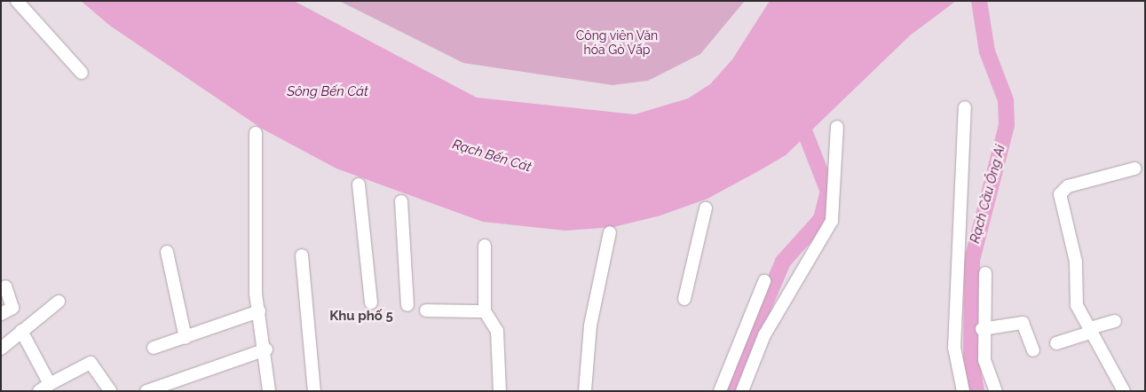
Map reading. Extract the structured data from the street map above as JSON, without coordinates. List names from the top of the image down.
{
  "districts": ["Khu phố 5"],
  "water": ["Sông Bến Cát", "Rạch Bến Cát", "Rạch Cầu Ông Ai"],
  "parks": ["Công viên Văn hóa Gò Vấp"]
}
